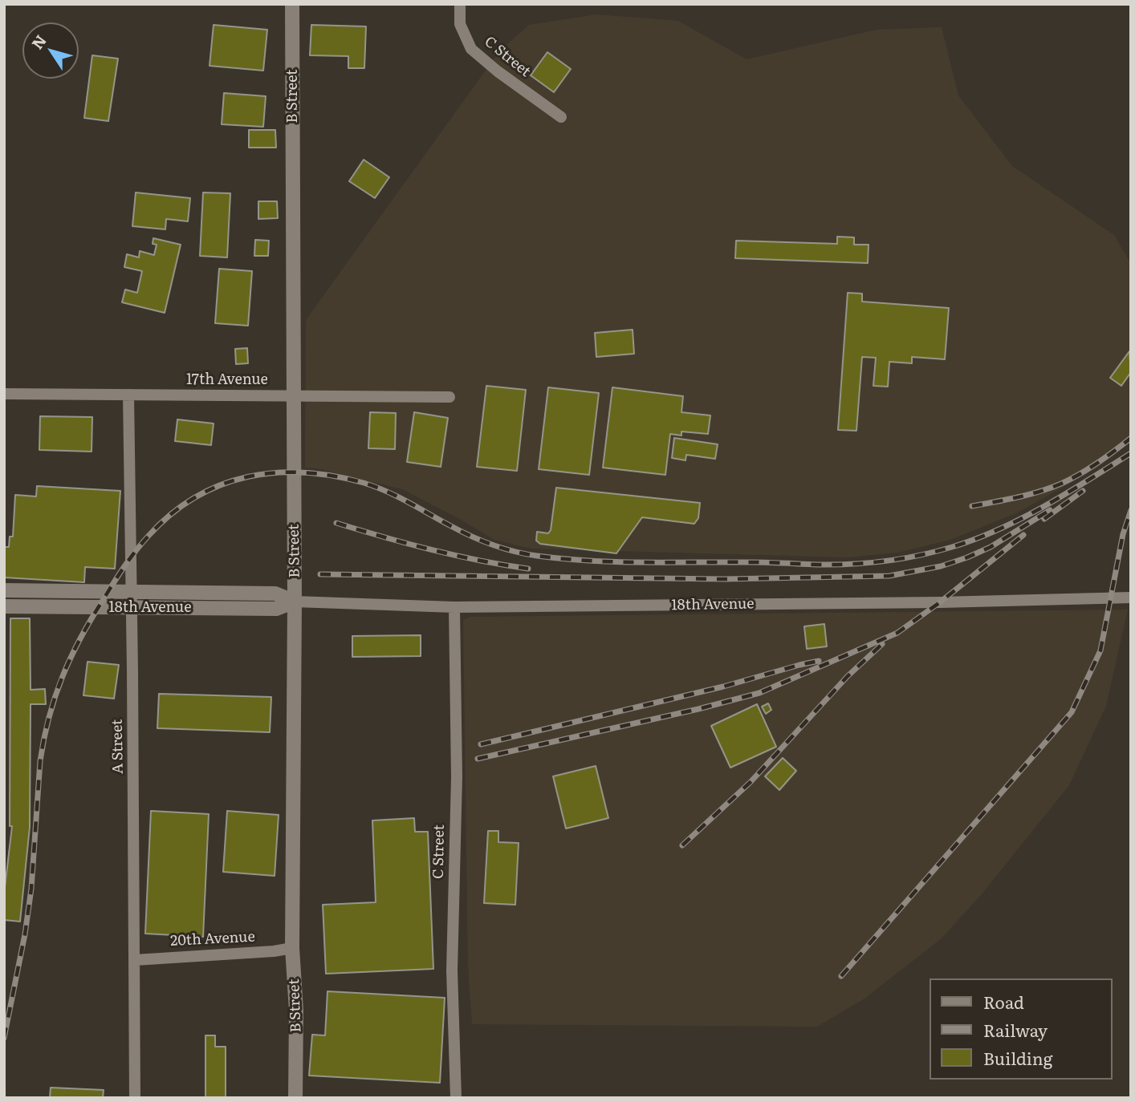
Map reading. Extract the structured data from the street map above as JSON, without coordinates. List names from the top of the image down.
{
  "streets": {
    "street": [
      "C Street",
      "B Street",
      "17th Avenue",
      "18th Avenue",
      "A Street",
      "20th Avenue"
    ]
  },
  "crossings": [
    ["C Street", "18th Avenue"],
    ["B Street", "17th Avenue"],
    ["B Street", "18th Avenue"],
    ["B Street", "20th Avenue"],
    ["17th Avenue", "A Street"],
    ["A Street", "20th Avenue"]
  ],
  "legend": ["Road", "Railway", "Building"],
  "north": "top left"
}
